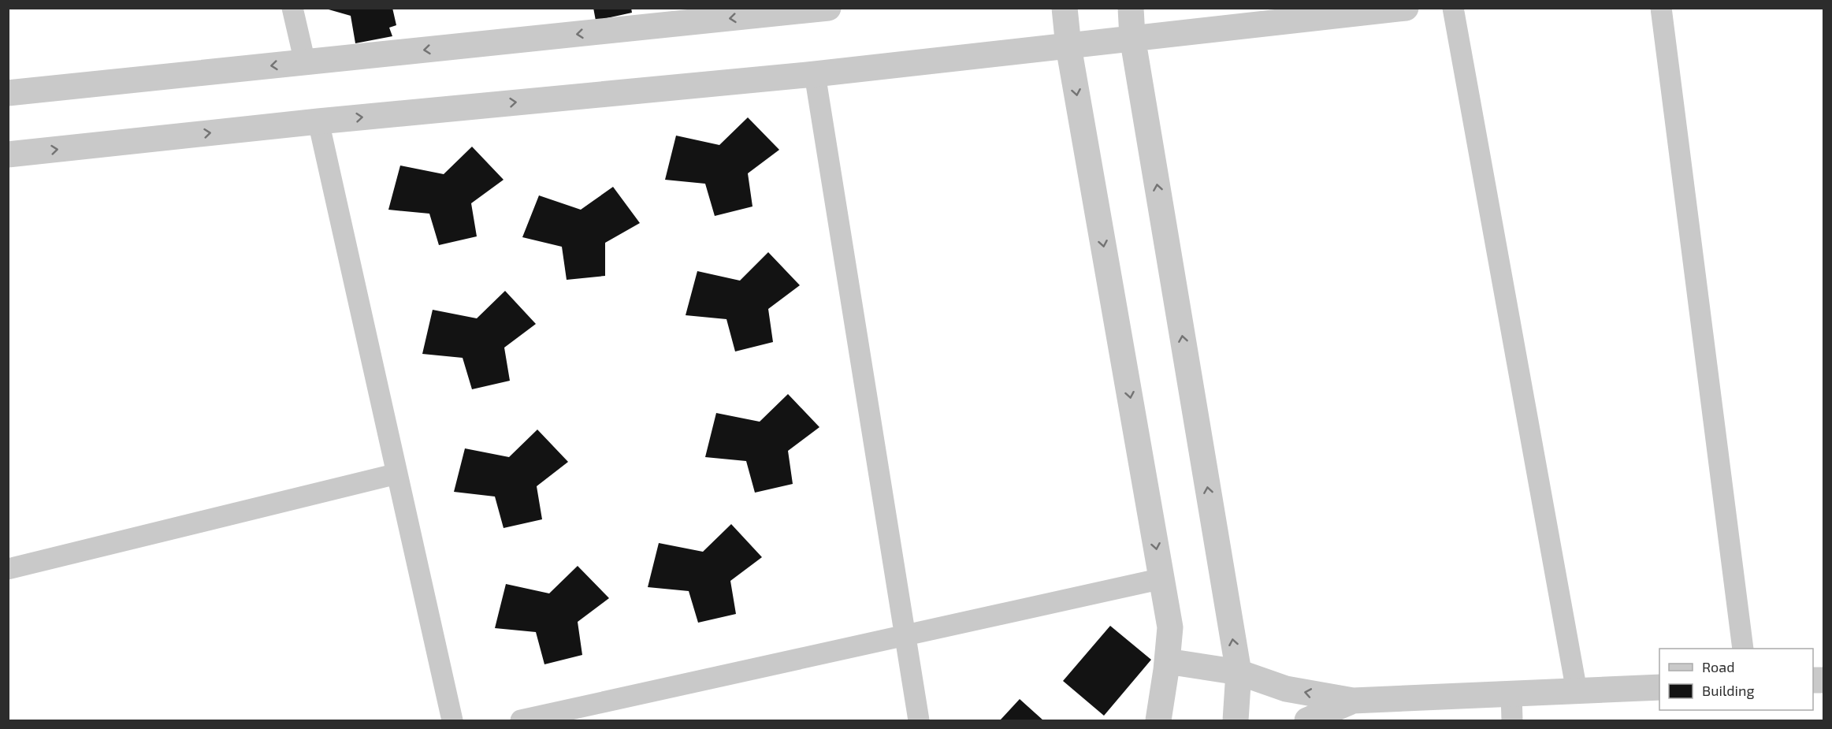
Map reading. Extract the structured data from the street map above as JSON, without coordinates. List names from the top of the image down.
{
  "legend": ["Road", "Building"]
}
